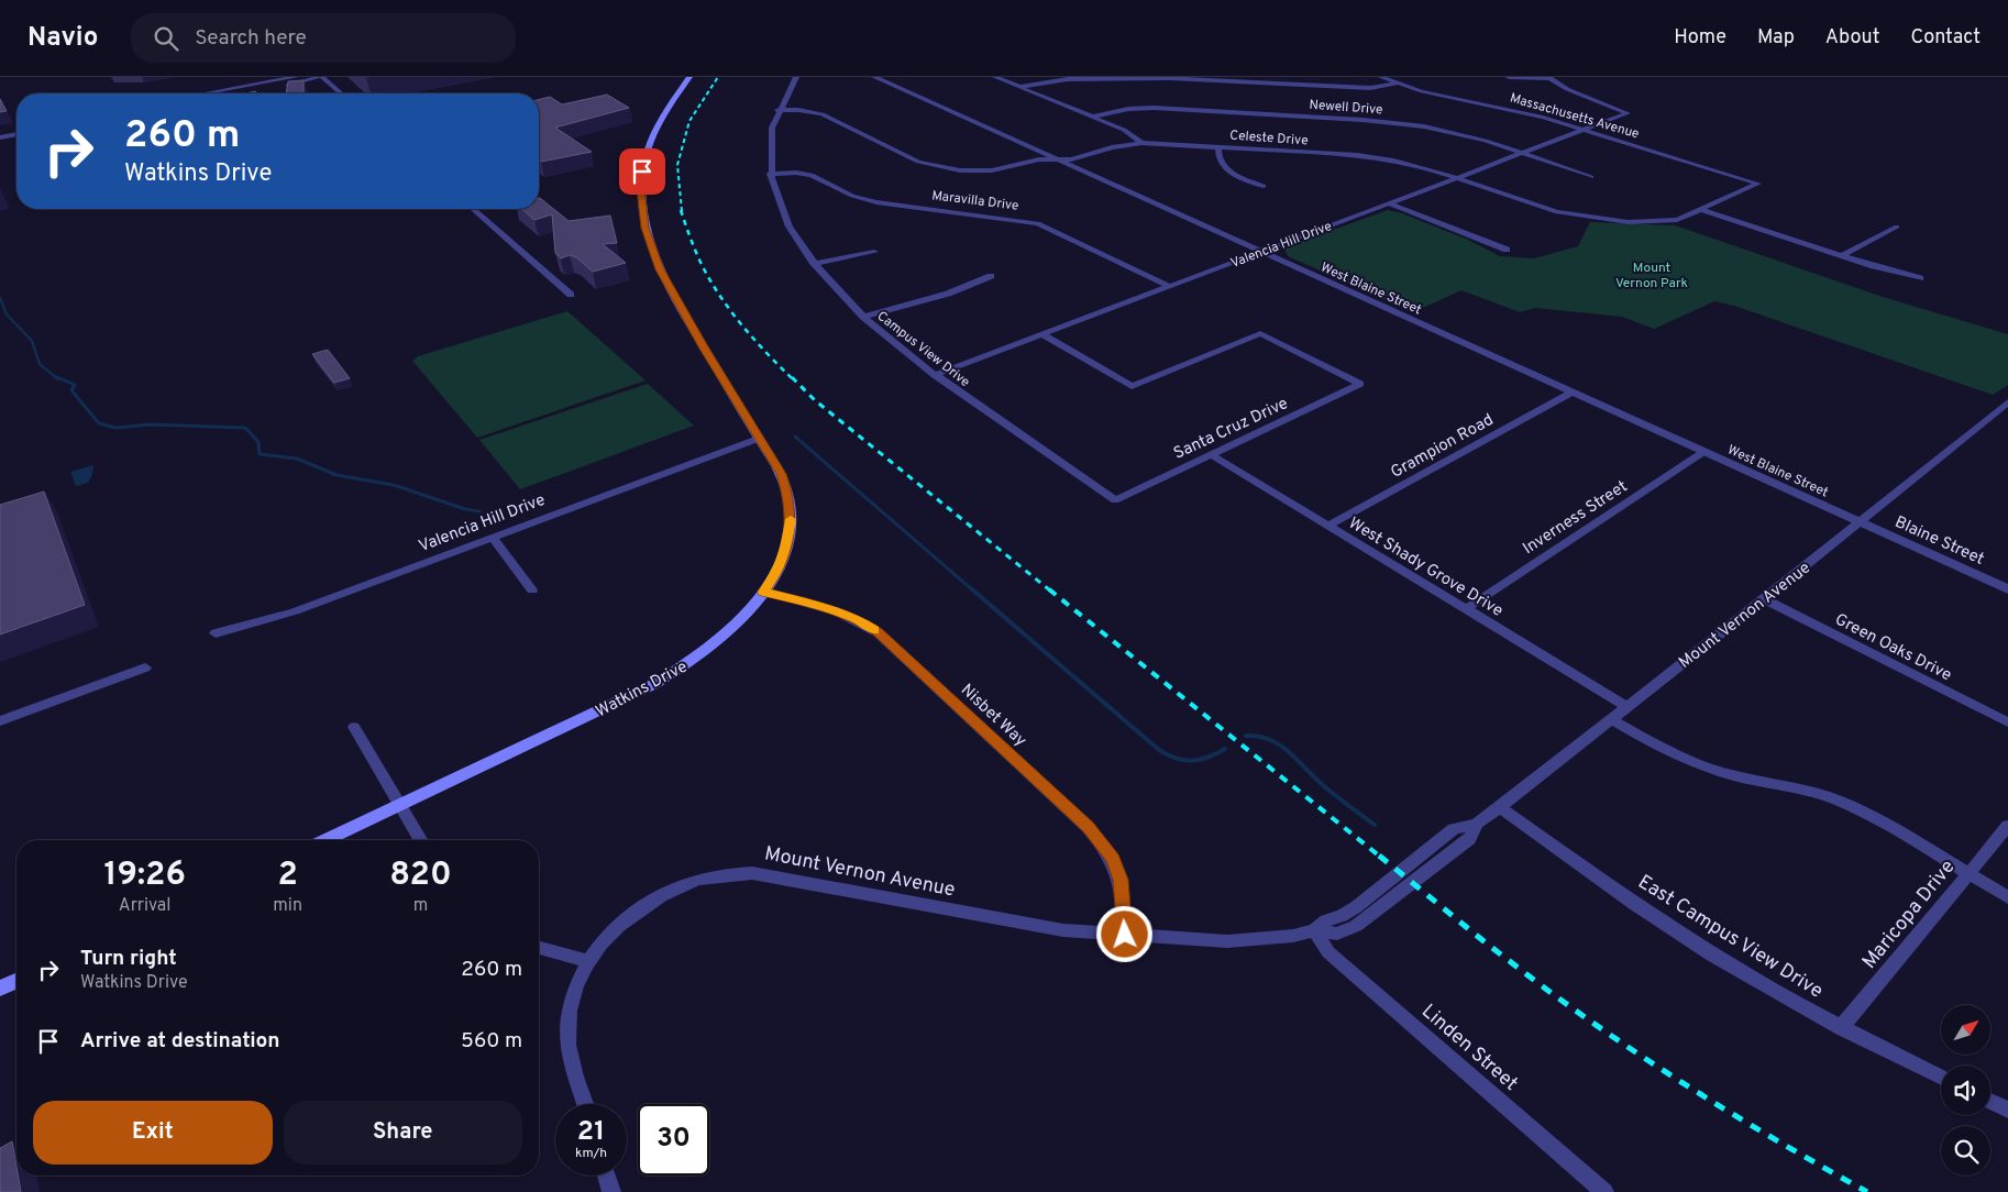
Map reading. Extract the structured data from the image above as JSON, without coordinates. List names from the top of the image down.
{
  "streets": {
    "main road": ["Watkins Drive"],
    "street": [
      "Newell Drive",
      "Massachusetts Avenue",
      "Celeste Drive",
      "Maravilla Drive",
      "Valencia Hill Drive",
      "West Blaine Street",
      "Campus View Drive",
      "Santa Cruz Drive",
      "Grampion Road",
      "Inverness Street",
      "Blaine Street",
      "West Shady Grove Drive",
      "Mount Vernon Avenue",
      "Green Oaks Drive",
      "Nisbet Way",
      "Maricopa Drive",
      "East Campus View Drive",
      "Linden Street"
    ]
  },
  "crossings": [
    ["Newell Drive", "Valencia Hill Drive"],
    ["Massachusetts Avenue", "Celeste Drive"],
    ["Massachusetts Avenue", "Valencia Hill Drive"],
    ["Celeste Drive", "Valencia Hill Drive"],
    ["Celeste Drive", "West Blaine Street"],
    ["Celeste Drive", "Campus View Drive"],
    ["Maravilla Drive", "Valencia Hill Drive"],
    ["Maravilla Drive", "Campus View Drive"],
    ["Valencia Hill Drive", "West Blaine Street"],
    ["Valencia Hill Drive", "Campus View Drive"],
    ["Valencia Hill Drive", "Santa Cruz Drive"],
    ["Valencia Hill Drive", "Watkins Drive"],
    ["West Blaine Street", "Grampion Road"],
    ["West Blaine Street", "Inverness Street"],
    ["West Blaine Street", "Blaine Street"],
    ["West Blaine Street", "Mount Vernon Avenue"],
    ["Campus View Drive", "Santa Cruz Drive"],
    ["Santa Cruz Drive", "West Shady Grove Drive"],
    ["Grampion Road", "West Shady Grove Drive"],
    ["Inverness Street", "West Shady Grove Drive"],
    ["Blaine Street", "Mount Vernon Avenue"],
    ["West Shady Grove Drive", "Mount Vernon Avenue"],
    ["Mount Vernon Avenue", "Green Oaks Drive"],
    ["Mount Vernon Avenue", "Nisbet Way"],
    ["Mount Vernon Avenue", "East Campus View Drive"],
    ["Mount Vernon Avenue", "Linden Street"],
    ["Watkins Drive", "Nisbet Way"],
    ["Maricopa Drive", "East Campus View Drive"]
  ],
  "parks": ["Mount Vernon Park"],
  "north": "top right",
  "page": {
    "header": "Navio",
    "search": "Search here",
    "nav": [
      "Home",
      "Map",
      "About",
      "Contact"
    ],
    "turn": ["260 m", "Watkins Drive"],
    "eta": [
      "19:26",
      "Arrival",
      "2",
      "min",
      "820",
      "m"
    ],
    "list": [
      {
        "name": "Turn right",
        "note": "Watkins Drive",
        "value": "260 m"
      },
      {
        "name": "Arrive at destination",
        "value": "560 m"
      }
    ],
    "buttons": ["Exit", "Share"],
    "speed": "21 km/h",
    "limit": "30"
  }
}
